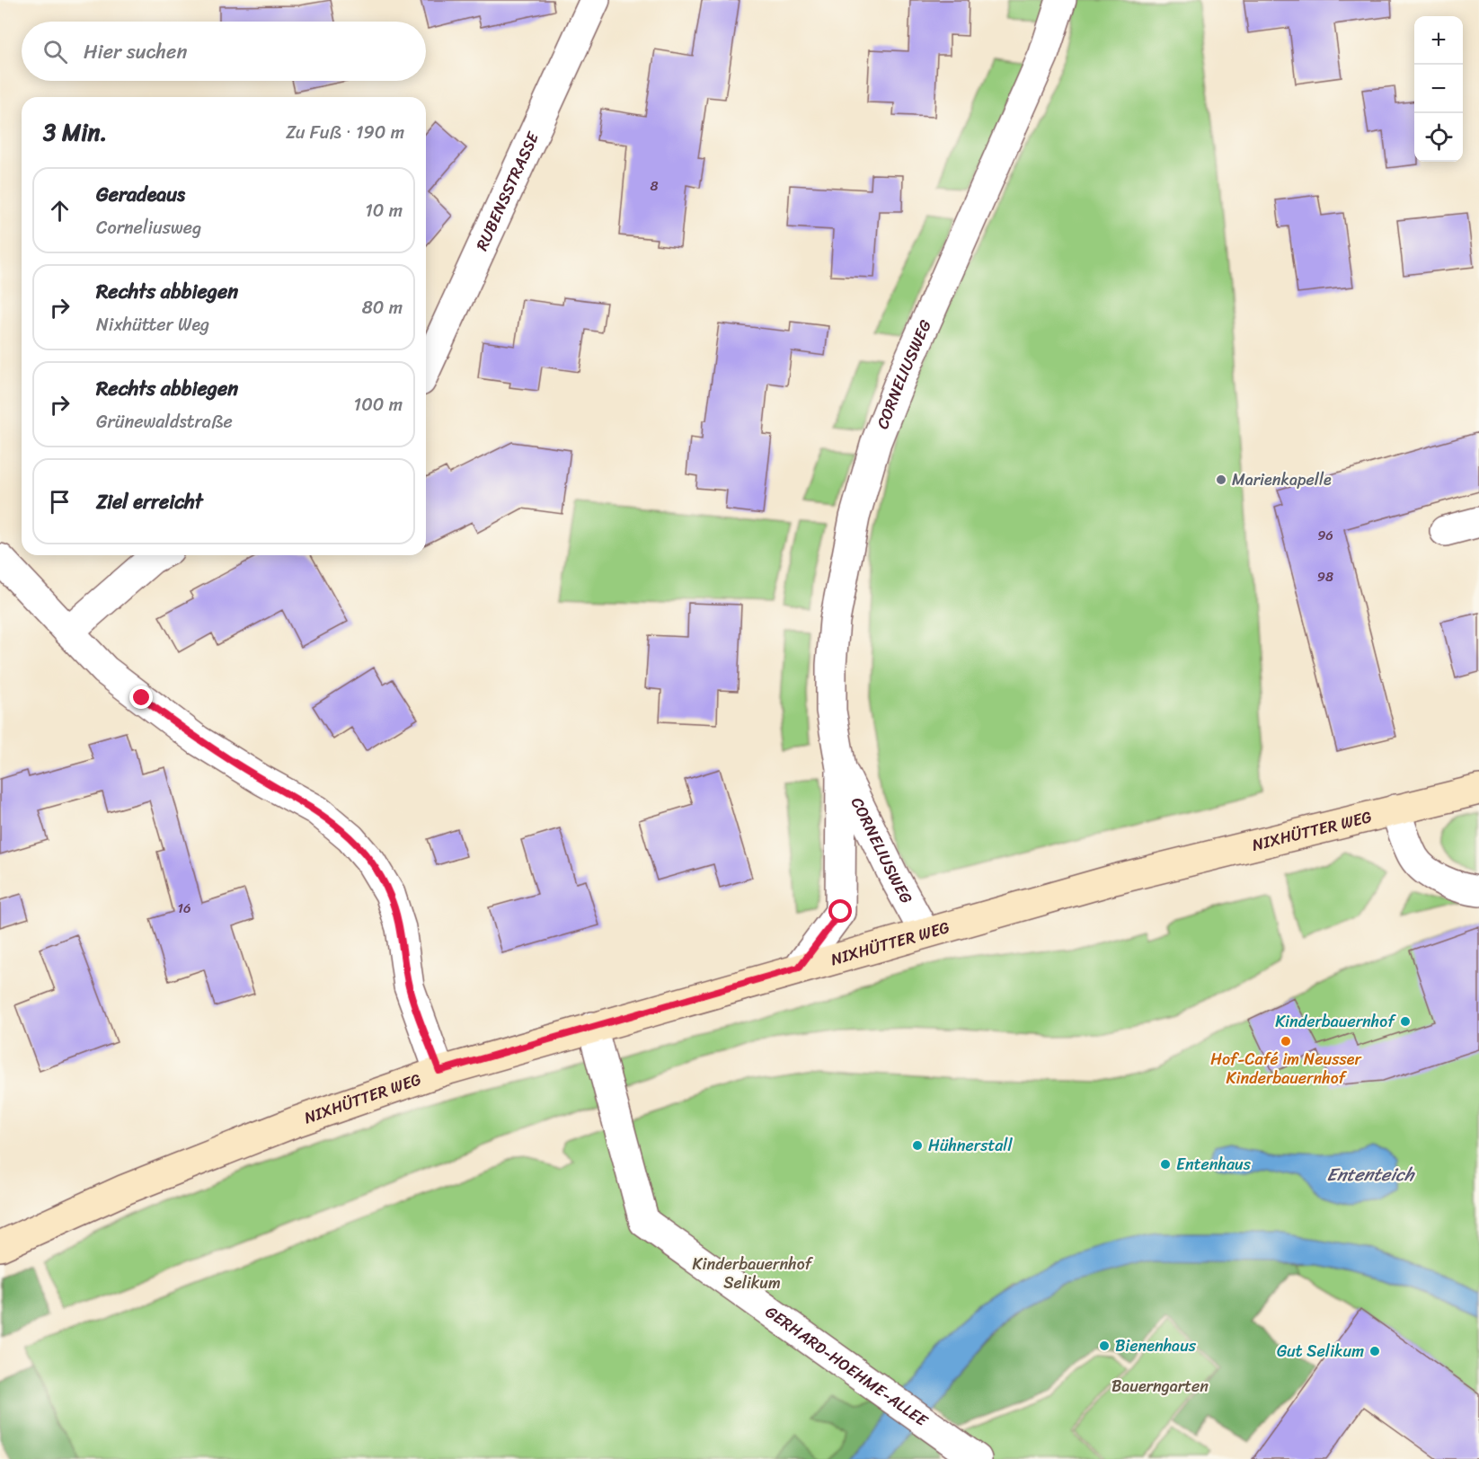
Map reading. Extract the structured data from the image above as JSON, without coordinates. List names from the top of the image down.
{
  "streets": {
    "main road": ["NIXHÜTTER WEG"],
    "street": ["RUBENSSTRASSE", "CORNELIUSWEG", "GERHARD-HOEHME-ALLEE"]
  },
  "crossings": [
    ["CORNELIUSWEG", "NIXHÜTTER WEG"],
    ["NIXHÜTTER WEG", "GERHARD-HOEHME-ALLEE"]
  ],
  "water": ["Ententeich"],
  "parks": ["Kinderbauernhof Selikum", "Bauerngarten"],
  "places": [
    "Marienkapelle",
    "Kinderbauernhof",
    "Hof-Café im Neusser Kinderbauernhof",
    "Hühnerstall",
    "Entenhaus",
    "Bienenhaus",
    "Gut Selikum"
  ],
  "house_numbers": [
    "8",
    "96",
    "98",
    "16"
  ],
  "page": {
    "map_buttons": ["+", "−"],
    "search": "Hier suchen",
    "heading": ["3 Min.", "Zu Fuß · 190 m"],
    "list": [
      ["Geradeaus", "Corneliusweg", "10 m"],
      ["Rechts abbiegen", "Nixhütter Weg", "80 m"],
      ["Rechts abbiegen", "Grünewaldstraße", "100 m"],
      "Ziel erreicht"
    ]
  }
}
